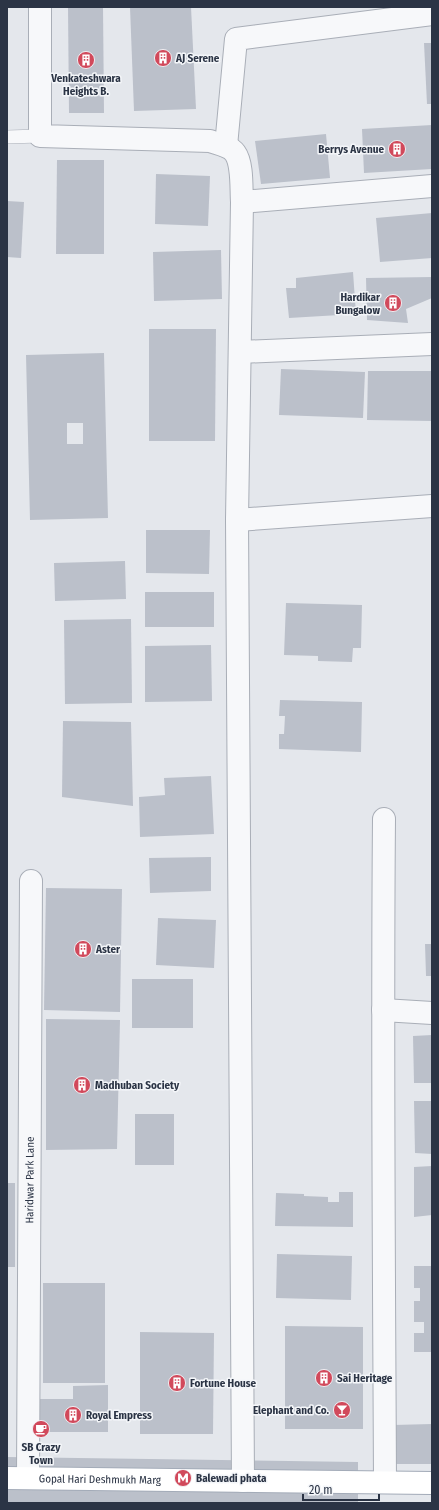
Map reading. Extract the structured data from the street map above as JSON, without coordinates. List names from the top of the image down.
{
  "streets": {
    "main road": ["Gopal Hari Deshmukh Marg"],
    "street": ["Haridwar Park Lane"]
  },
  "crossings": [
    ["Haridwar Park Lane", "Gopal Hari Deshmukh Marg"]
  ],
  "places": {
    "building": [
      "AJ Serene",
      "Venkateshwara Heights B.",
      "Berrys Avenue",
      "Hardikar Bungalow",
      "Aster",
      "Madhuban Society",
      "Sai Heritage",
      "Fortune House",
      "Royal Empress"
    ],
    "bar": ["Elephant and Co."],
    "cafe": ["SB Crazy Town"],
    "metro station": ["Balewadi phata"]
  },
  "scale_bar": "20 m"
}
